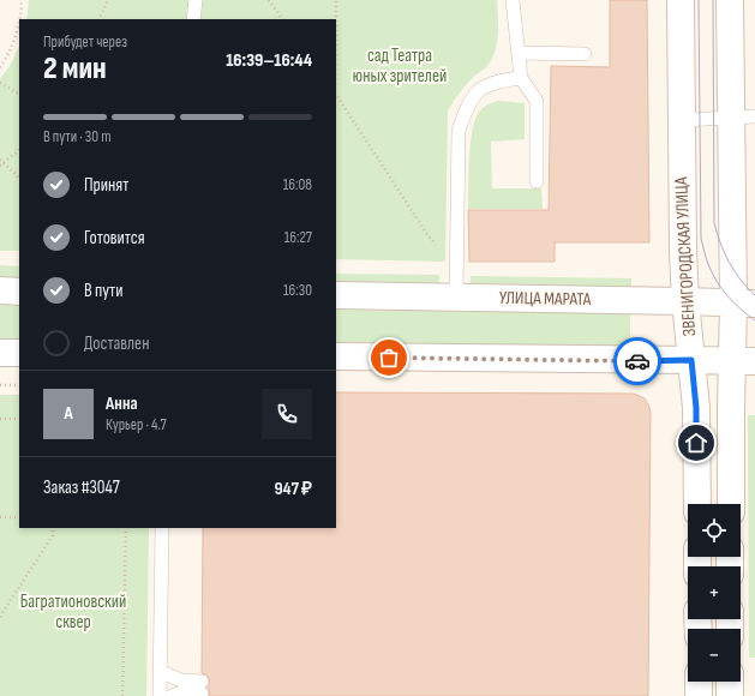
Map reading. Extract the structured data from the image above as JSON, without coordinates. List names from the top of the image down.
{
  "streets": {
    "street": ["ЗВЕНИГОРОДСКАЯ УЛИЦА", "УЛИЦА МАРАТА"]
  },
  "crossings": [
    ["ЗВЕНИГОРОДСКАЯ УЛИЦА", "УЛИЦА МАРАТА"]
  ],
  "parks": ["сад Театра юных зрителей", "Багратионовский сквер"],
  "page": {
    "heading": ["2 мин", "Прибудет через", "16:39–16:44"],
    "panel": [
      "Анна",
      "Курьер · 4.7",
      "Заказ #3047",
      "947 ₽"
    ],
    "bar": "В пути · 30 m",
    "list": [
      ["Принят", "16:08"],
      ["Готовится", "16:27"],
      ["В пути", "16:30"],
      "Доставлен"
    ],
    "round": "А",
    "map_buttons": ["+", "−"]
  }
}
